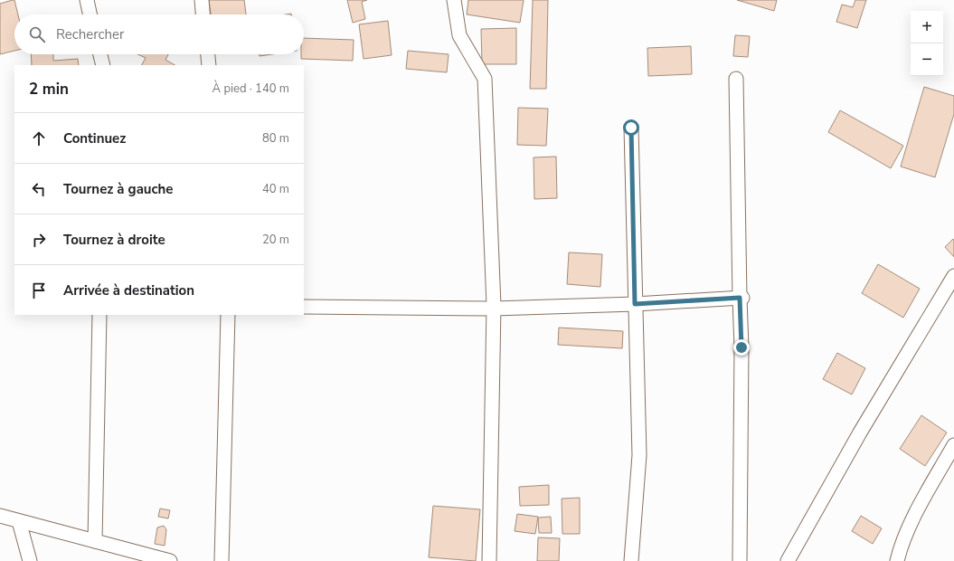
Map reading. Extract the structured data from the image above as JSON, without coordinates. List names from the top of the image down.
{
  "page": {
    "map_buttons": ["+", "−"],
    "search": "Rechercher",
    "heading": ["2 min", "À pied · 140 m"],
    "list": [
      ["Continuez", "80 m"],
      ["Tournez à gauche", "40 m"],
      ["Tournez à droite", "20 m"],
      "Arrivée à destination"
    ]
  }
}
